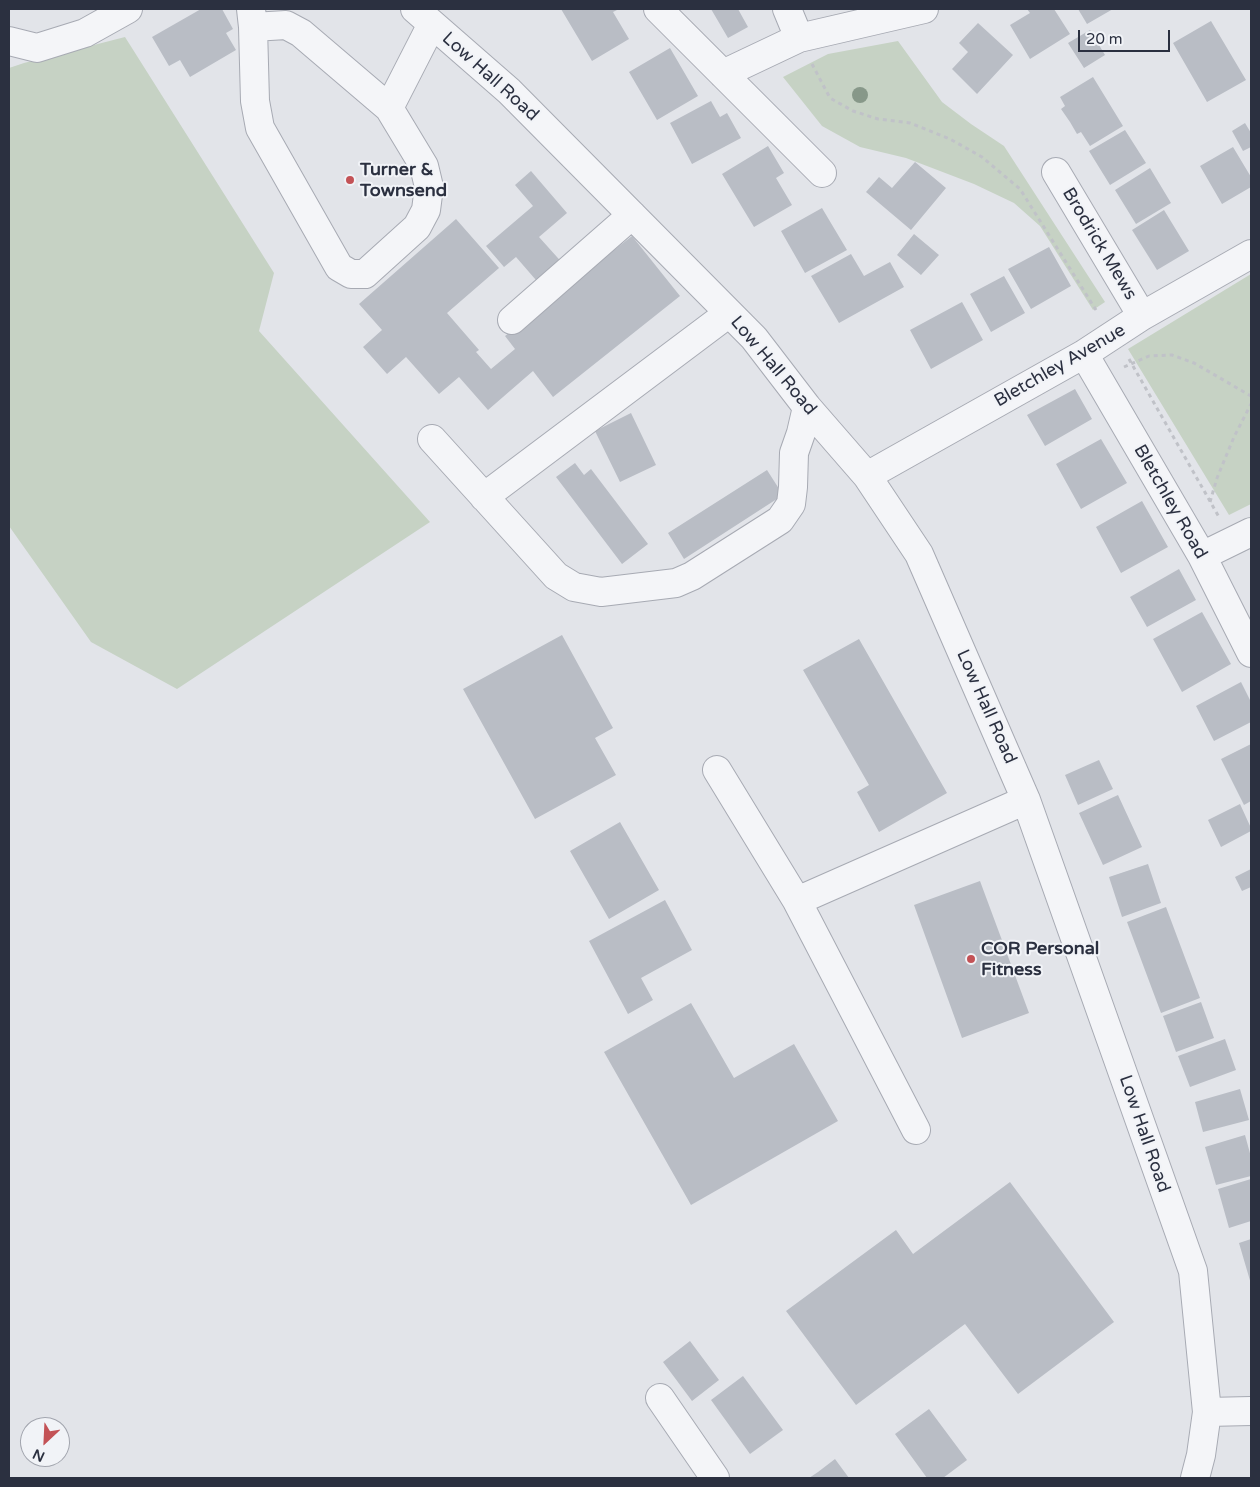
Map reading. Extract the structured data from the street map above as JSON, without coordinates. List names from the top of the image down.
{
  "streets": {
    "street": [
      "Low Hall Road",
      "Brodrick Mews",
      "Bletchley Avenue",
      "Bletchley Road"
    ]
  },
  "crossings": [
    ["Low Hall Road", "Bletchley Avenue"],
    ["Brodrick Mews", "Bletchley Avenue"],
    ["Bletchley Avenue", "Bletchley Road"]
  ],
  "places": ["Turner & Townsend", "COR Personal Fitness"],
  "scale_bar": "20 m",
  "north": "bottom left"
}
